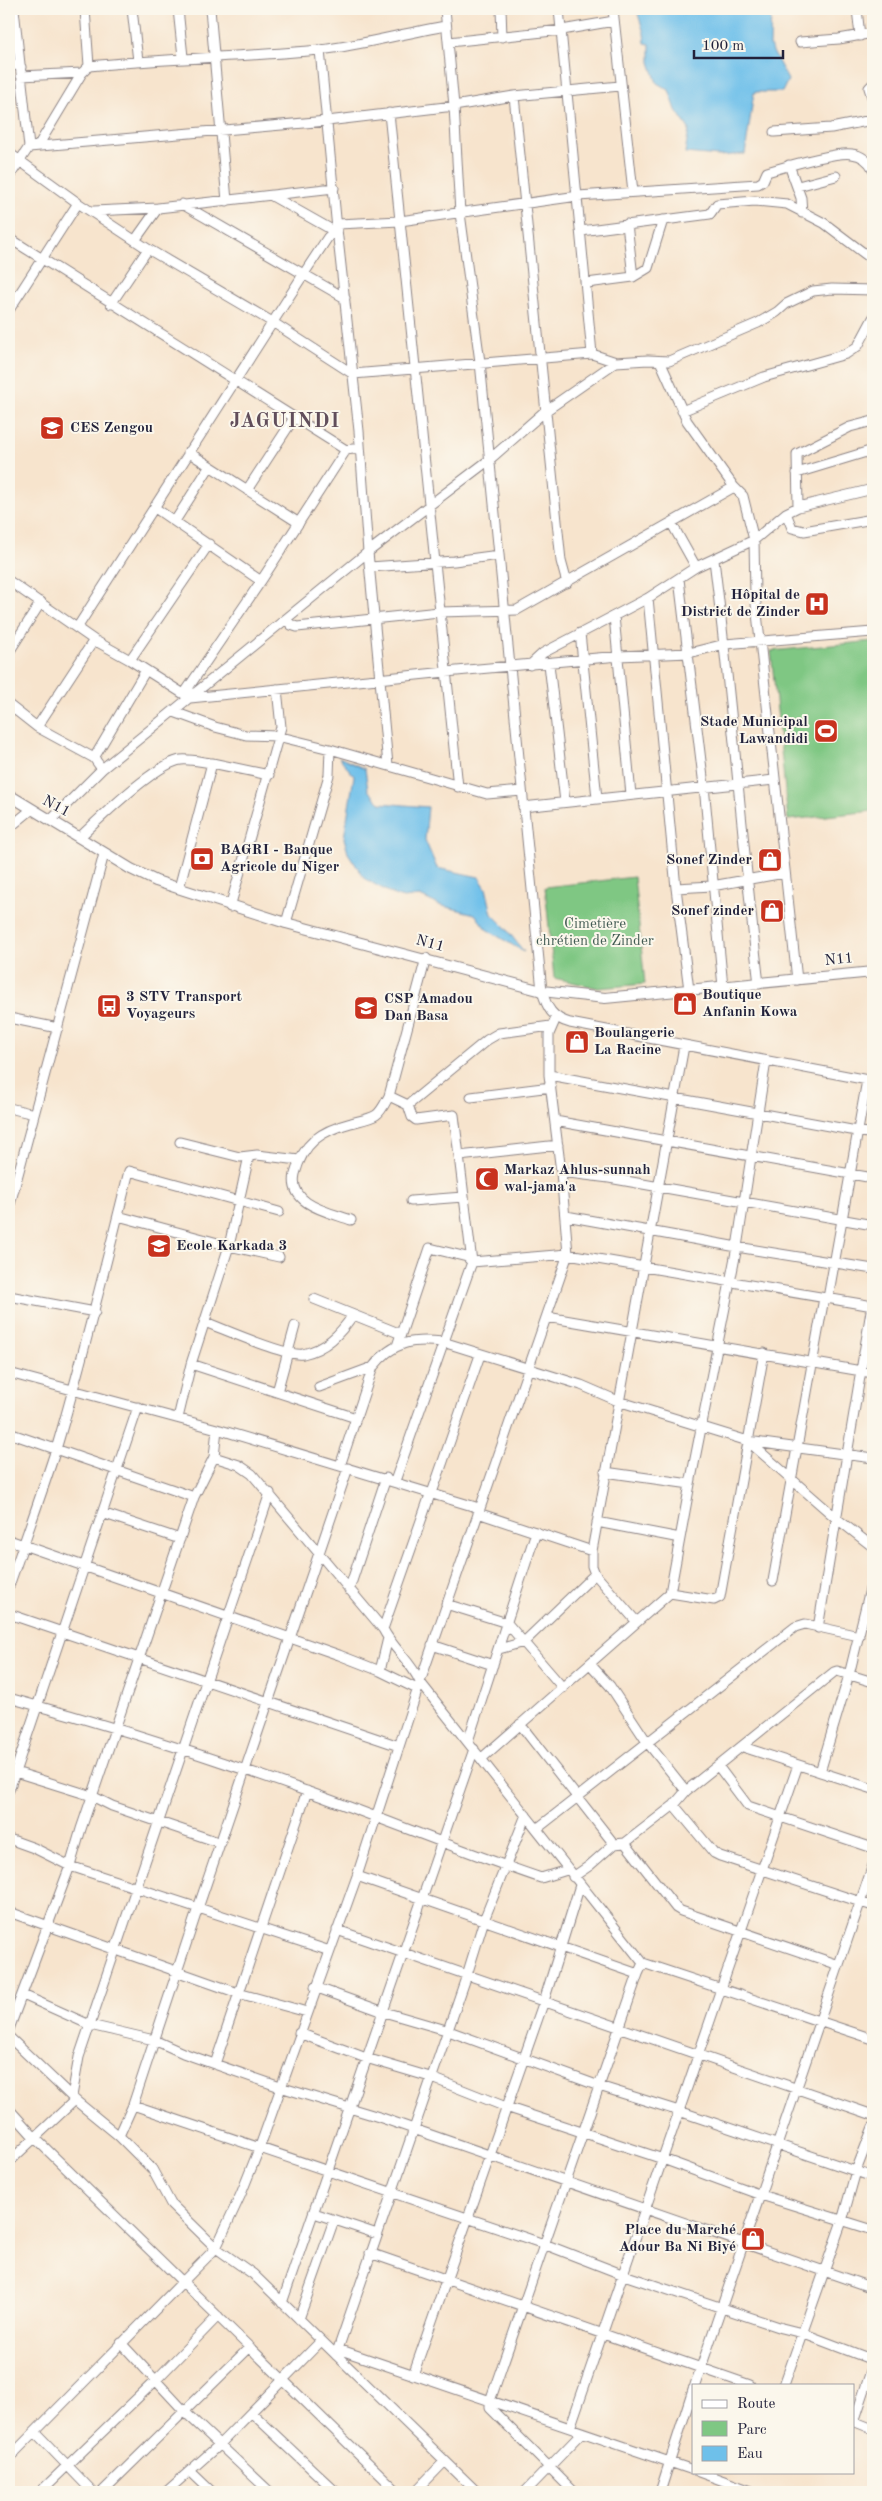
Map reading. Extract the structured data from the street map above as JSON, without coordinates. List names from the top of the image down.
{
  "streets": {
    "main road": ["N11"]
  },
  "districts": ["JAGUINDI"],
  "parks": ["Cimetière chrétien de Zinder"],
  "places": {
    "school or university": ["CES Zengou", "CSP Amadou Dan Basa", "Ecole Karkada 3"],
    "hospital": ["Hôpital de District de Zinder"],
    "sports": ["Stade Municipal Lawandidi"],
    "bank": ["BAGRI - Banque Agricole du Niger"],
    "shop": [
      "Sonef Zinder",
      "Sonef zinder",
      "Boutique Anfanin Kowa",
      "Boulangerie La Racine",
      "Place du Marché Adour Ba Ni Biyé"
    ],
    "bus stop": ["3 STV Transport Voyageurs"],
    "mosque": ["Markaz Ahlus-sunnah wal-jama'a"]
  },
  "legend": ["Route", "Parc", "Eau"],
  "scale_bar": "100 m"
}
